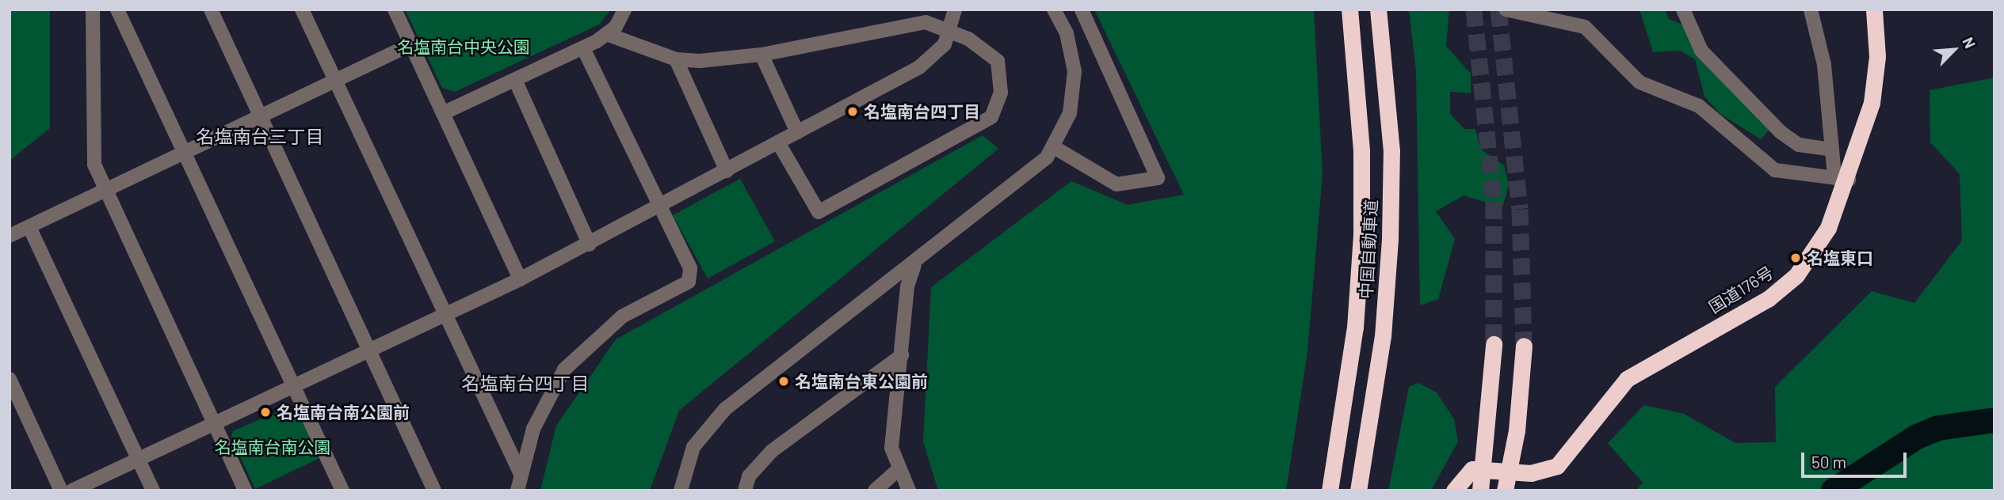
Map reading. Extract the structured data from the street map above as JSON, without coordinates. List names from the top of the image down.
{
  "streets": {
    "highway": ["中国自動車道", "国道176号"]
  },
  "districts": ["名塩南台三丁目", "名塩南台四丁目"],
  "parks": ["名塩南台中央公園", "名塩南台南公園"],
  "places": [
    "名塩南台四丁目",
    "名塩東口",
    "名塩南台東公園前",
    "名塩南台南公園前"
  ],
  "scale_bar": "50 m",
  "north": "top right"
}
